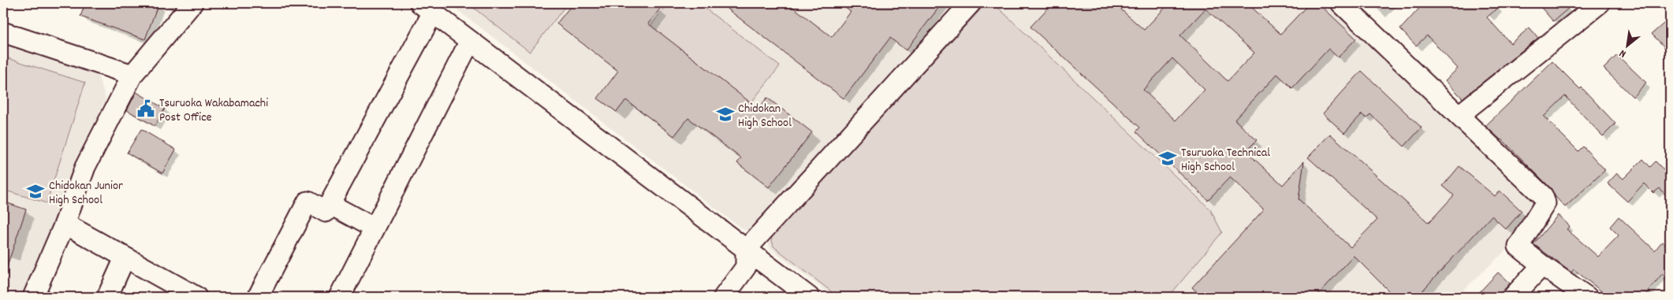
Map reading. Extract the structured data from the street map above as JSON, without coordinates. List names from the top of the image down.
{
  "places": {
    "public building": ["Tsuruoka Wakabamachi Post Office"],
    "school or university": ["Chidokan High School", "Tsuruoka Technical High School", "Chidokan Junior High School"]
  },
  "north": "bottom left"
}
